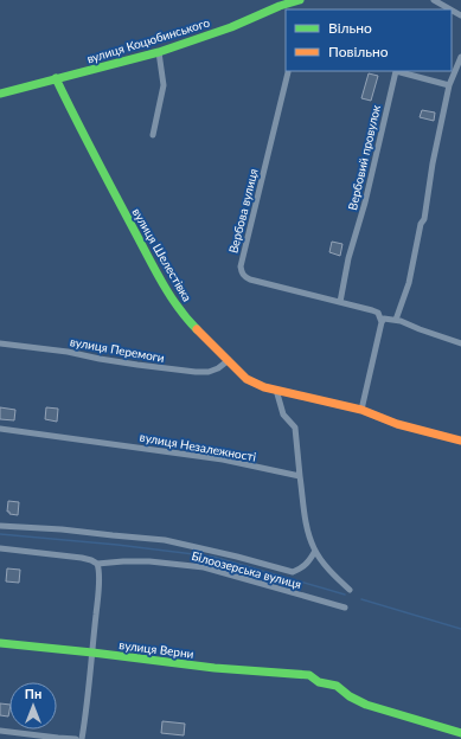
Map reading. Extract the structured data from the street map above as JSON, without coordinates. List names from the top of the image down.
{
  "streets": {
    "street": [
      "вулиця Коцюбинського",
      "Вербовий провулок",
      "Вербова вулиця",
      "вулиця Шелестівка",
      "вулиця Перемоги",
      "вулиця Незалежності",
      "Білоозерська вулиця",
      "вулиця Верни"
    ]
  },
  "crossings": [
    ["вулиця Коцюбинського", "вулиця Шелестівка"],
    ["Вербовий провулок", "Вербова вулиця"],
    ["вулиця Шелестівка", "вулиця Перемоги"]
  ],
  "legend": ["Вільно", "Повільно"],
  "north": "top"
}
